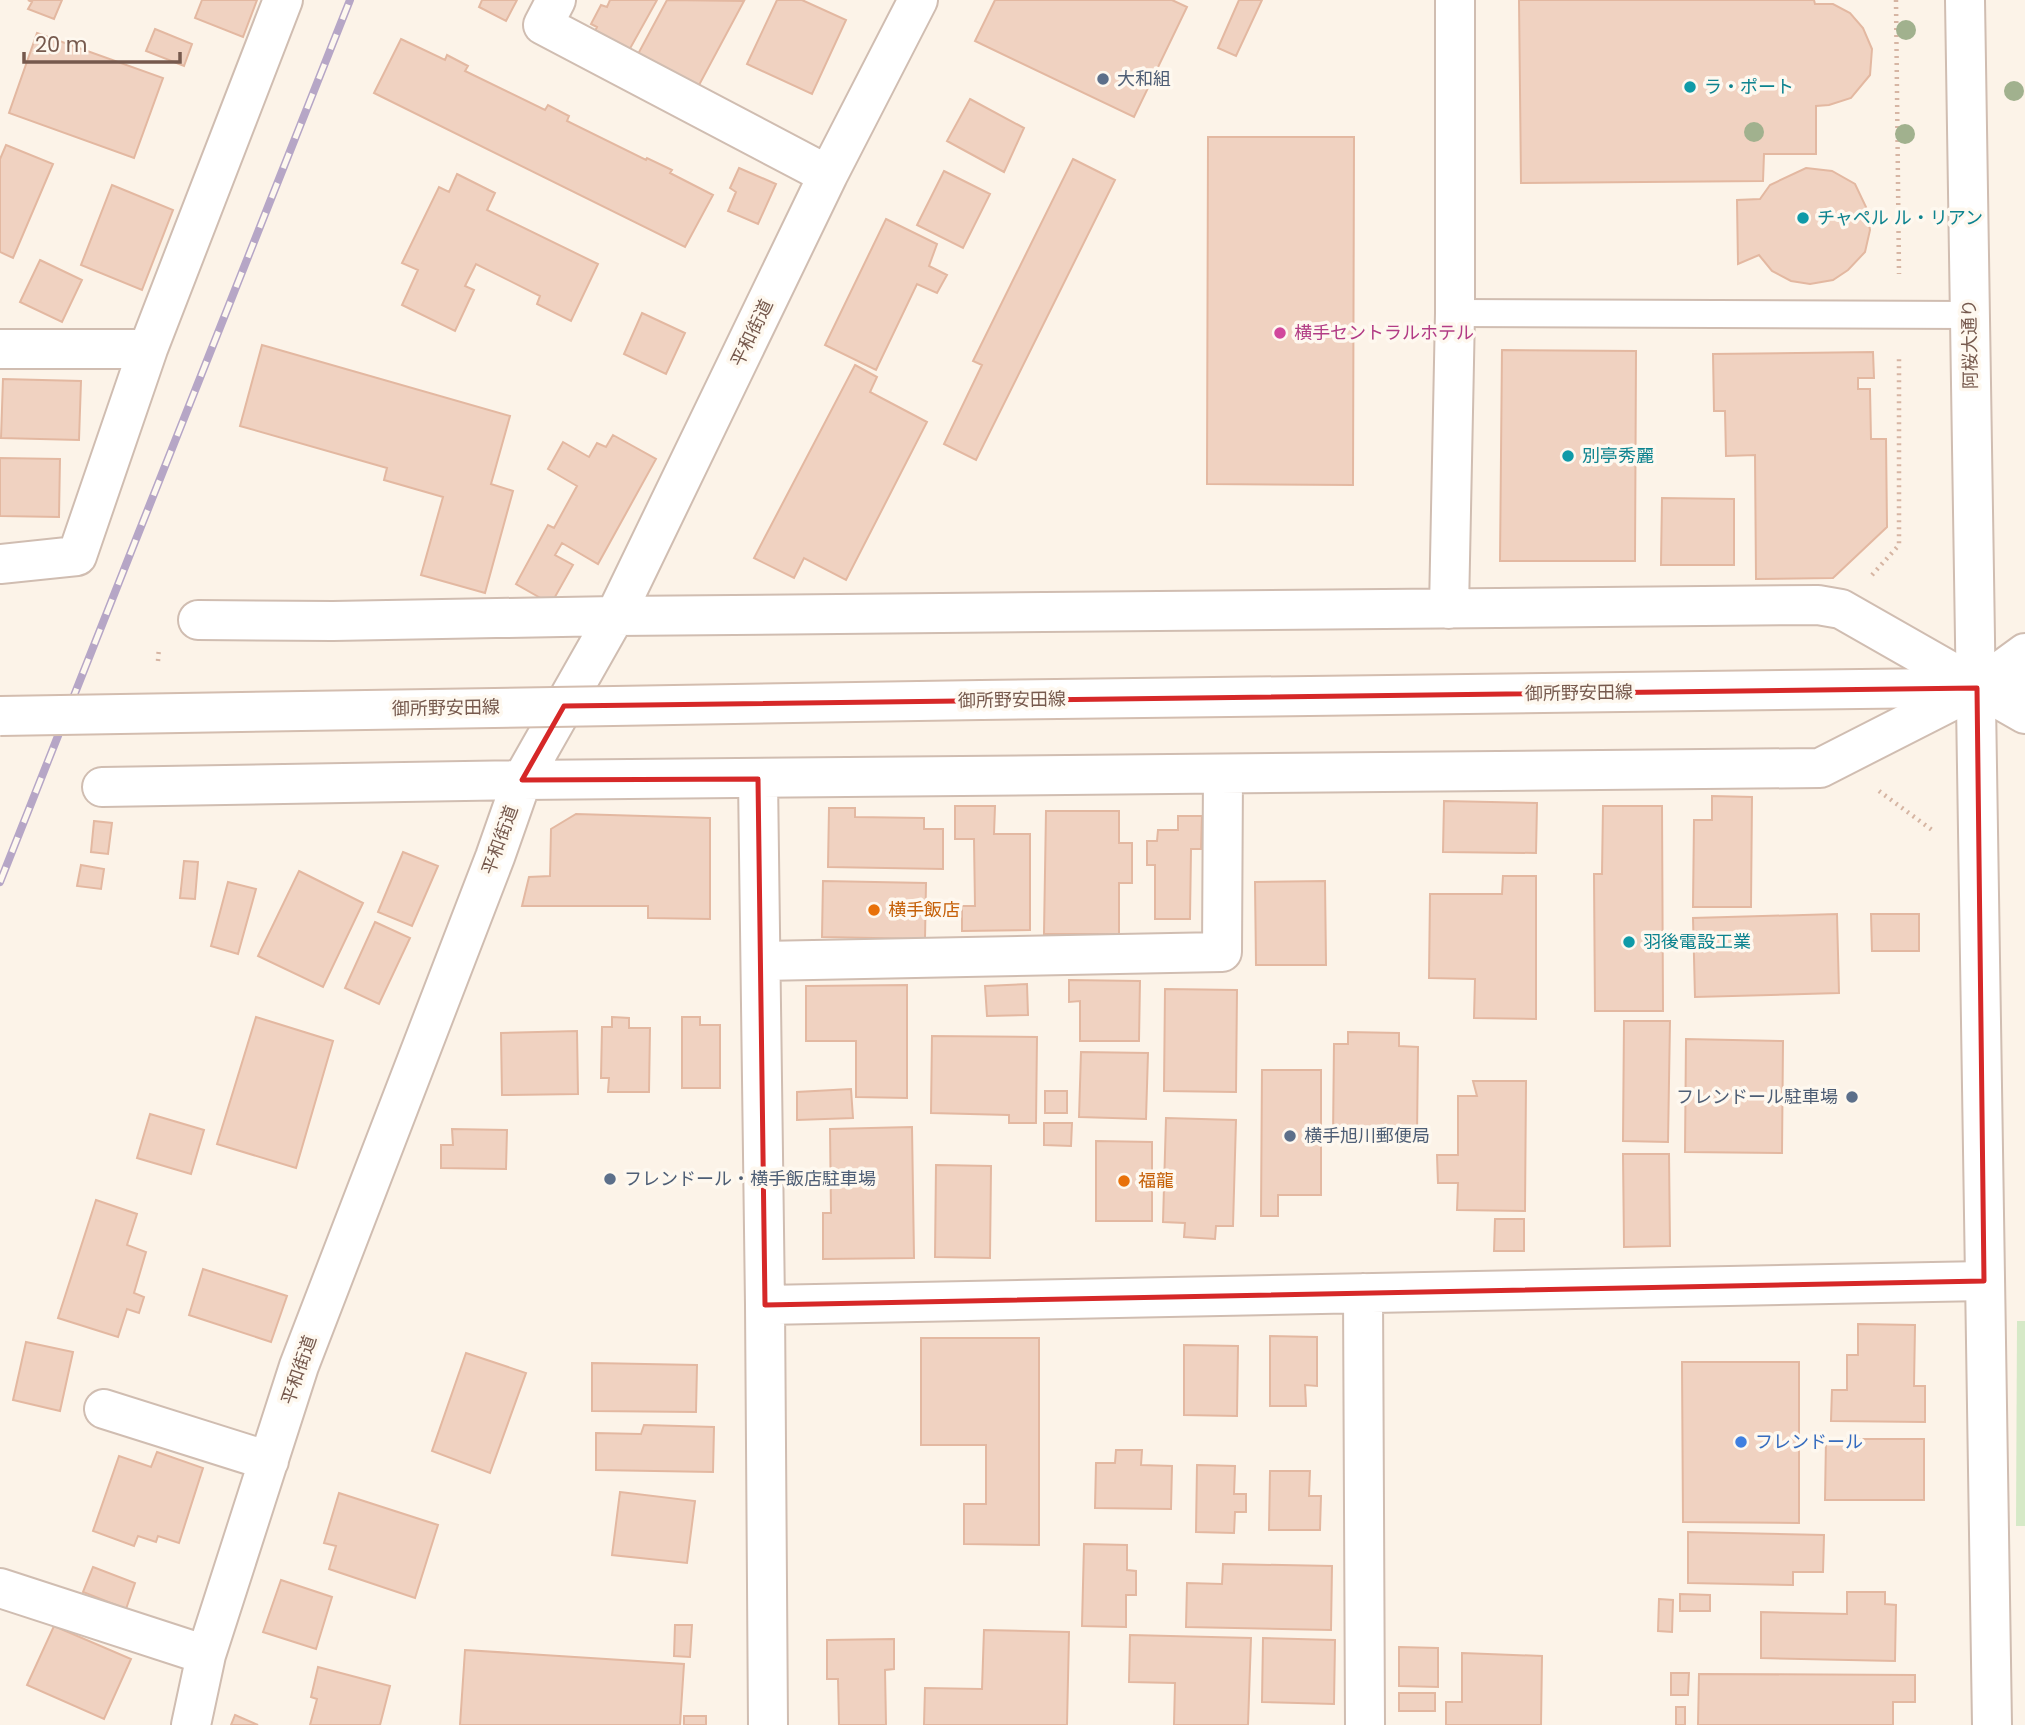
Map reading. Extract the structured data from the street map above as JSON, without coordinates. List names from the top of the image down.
{
  "streets": {
    "street": ["平和街道", "阿桜大通り", "御所野安田線"]
  },
  "crossings": [
    ["阿桜大通り", "御所野安田線"]
  ],
  "places": [
    "大和組",
    "ラ・ポート",
    "チャペル ル・リアン",
    "横手セントラルホテル",
    "別亭秀麗",
    "横手飯店",
    "羽後電設工業",
    "フレンドール駐車場",
    "横手旭川郵便局",
    "フレンドール・横手飯店駐車場",
    "福龍",
    "フレンドール"
  ],
  "scale_bar": "20 m"
}
